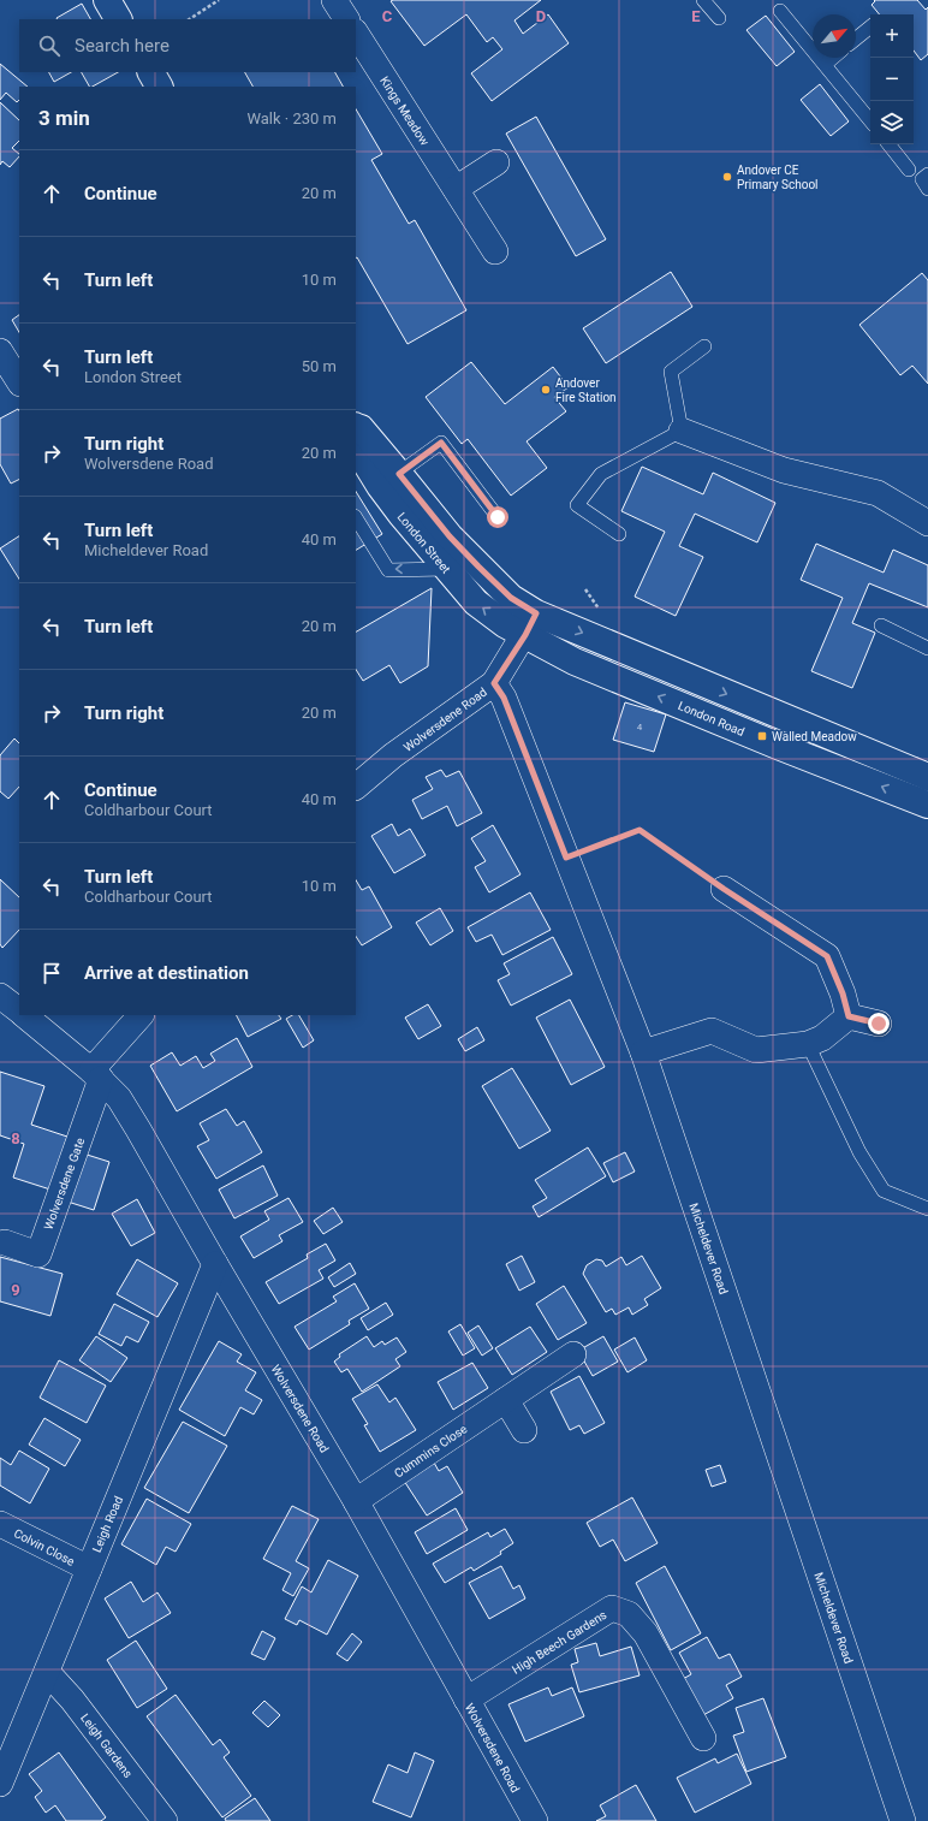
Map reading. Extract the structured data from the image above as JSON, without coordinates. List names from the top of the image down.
{
  "streets": {
    "street": [
      "Kings Meadow",
      "London Street",
      "London Road",
      "Wolversdene Road",
      "Wolversdene Gate",
      "Micheldever Road",
      "Cummins Close",
      "Leigh Road",
      "Colvin Close",
      "High Beech Gardens",
      "Leigh Gardens"
    ]
  },
  "crossings": [
    ["London Street", "London Road"],
    ["London Street", "Wolversdene Road"],
    ["London Road", "Wolversdene Road"],
    ["Wolversdene Road", "Wolversdene Gate"],
    ["Wolversdene Road", "Micheldever Road"],
    ["Wolversdene Road", "Cummins Close"],
    ["Wolversdene Road", "Leigh Road"],
    ["Wolversdene Road", "High Beech Gardens"],
    ["Leigh Road", "Colvin Close"],
    ["Leigh Road", "Leigh Gardens"]
  ],
  "places": {
    "other": ["Andover CE Primary School", "Andover Fire Station"],
    "transit": ["Walled Meadow"]
  },
  "house_numbers": ["4"],
  "north": "top right",
  "page": {
    "map_buttons": ["+", "−"],
    "search": "Search here",
    "heading": ["3 min", "Walk · 230 m"],
    "list": [
      ["Continue", "20 m"],
      ["Turn left", "10 m"],
      ["Turn left", "London Street", "50 m"],
      ["Turn right", "Wolversdene Road", "20 m"],
      ["Turn left", "Micheldever Road", "40 m"],
      ["Turn left", "20 m"],
      ["Turn right", "20 m"],
      ["Continue", "Coldharbour Court", "40 m"],
      ["Turn left", "Coldharbour Court", "10 m"],
      "Arrive at destination"
    ]
  },
  "grid": {
    "columns": ["C", "D", "E"],
    "rows": ["8", "9"]
  }
}
